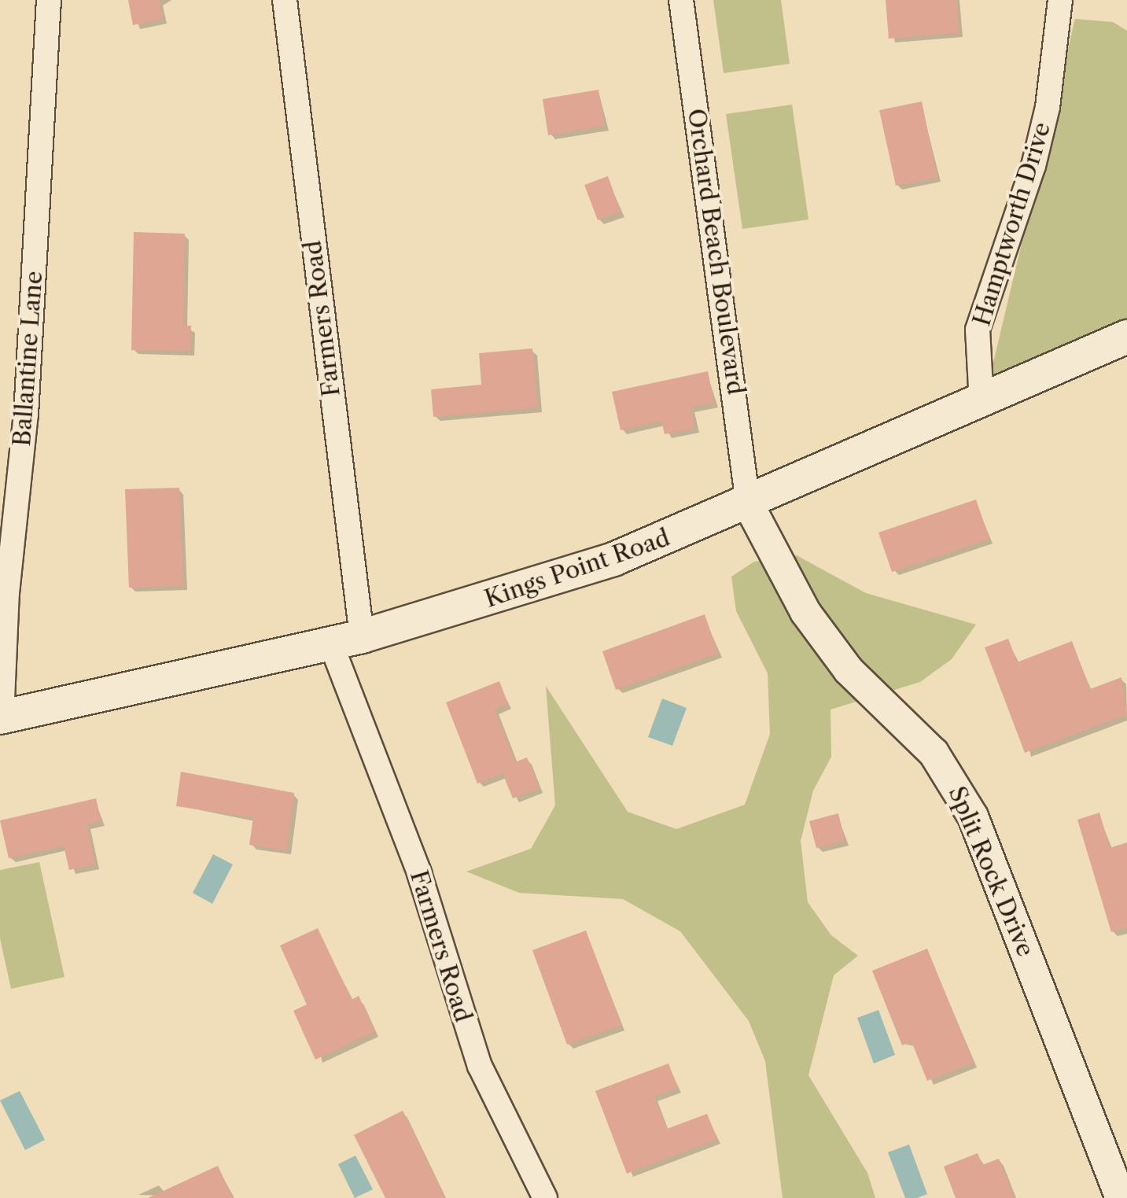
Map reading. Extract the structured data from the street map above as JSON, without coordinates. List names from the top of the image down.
{
  "streets": {
    "main road": ["Kings Point Road"],
    "street": [
      "Hamptworth Drive",
      "Orchard Beach Boulevard",
      "Farmers Road",
      "Ballantine Lane",
      "Split Rock Drive"
    ]
  },
  "crossings": [
    ["Hamptworth Drive", "Kings Point Road"],
    ["Orchard Beach Boulevard", "Kings Point Road"],
    ["Orchard Beach Boulevard", "Split Rock Drive"],
    ["Farmers Road", "Kings Point Road"],
    ["Ballantine Lane", "Kings Point Road"],
    ["Kings Point Road", "Split Rock Drive"]
  ]
}
